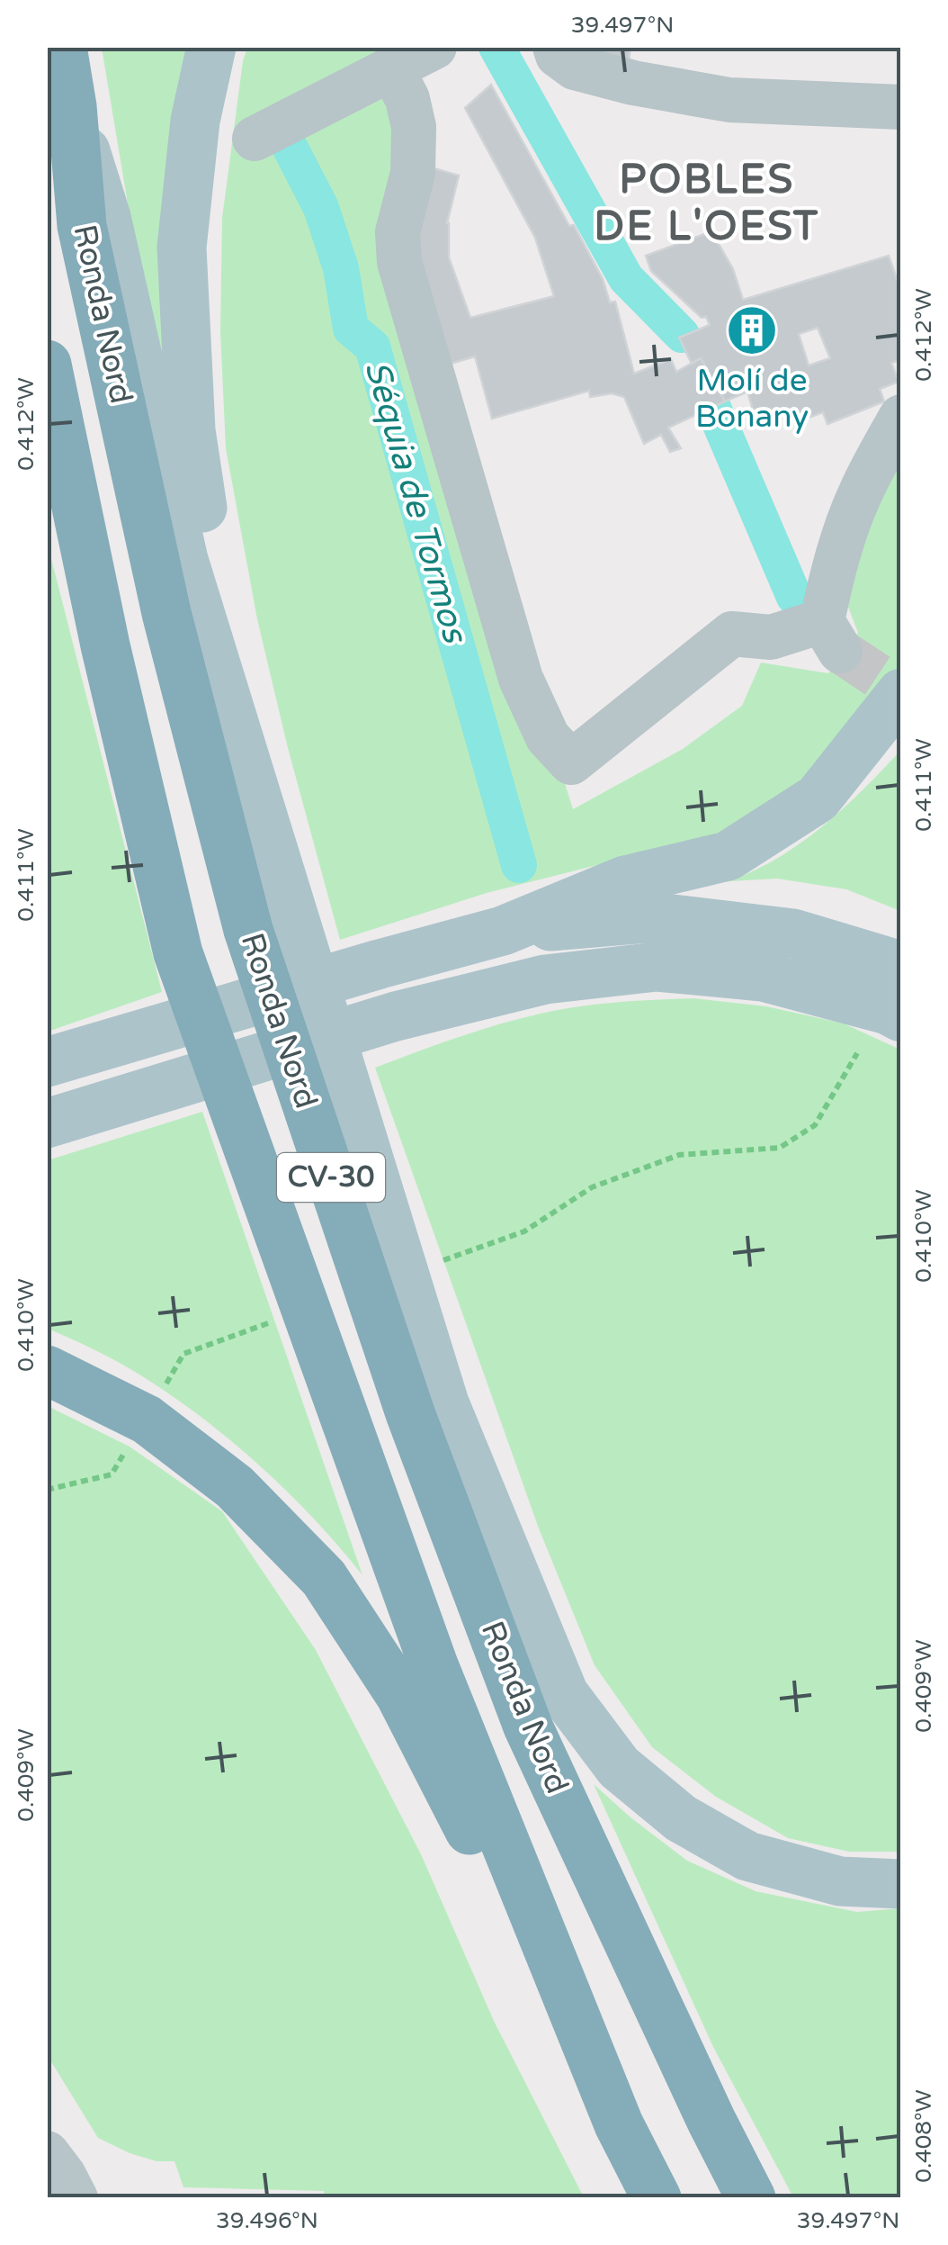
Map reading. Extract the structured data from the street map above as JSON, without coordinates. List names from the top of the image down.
{
  "streets": {
    "highway": ["Ronda Nord", "CV-30"]
  },
  "districts": ["POBLES DE L'OEST"],
  "water": ["Séquia de Tormos"],
  "places": {
    "building": ["Molí de Bonany"]
  },
  "coordinates": [
    "39.497°N",
    "0.412°W",
    "0.411°W",
    "0.410°W",
    "0.409°W",
    "0.408°W",
    "39.496°N"
  ]
}
